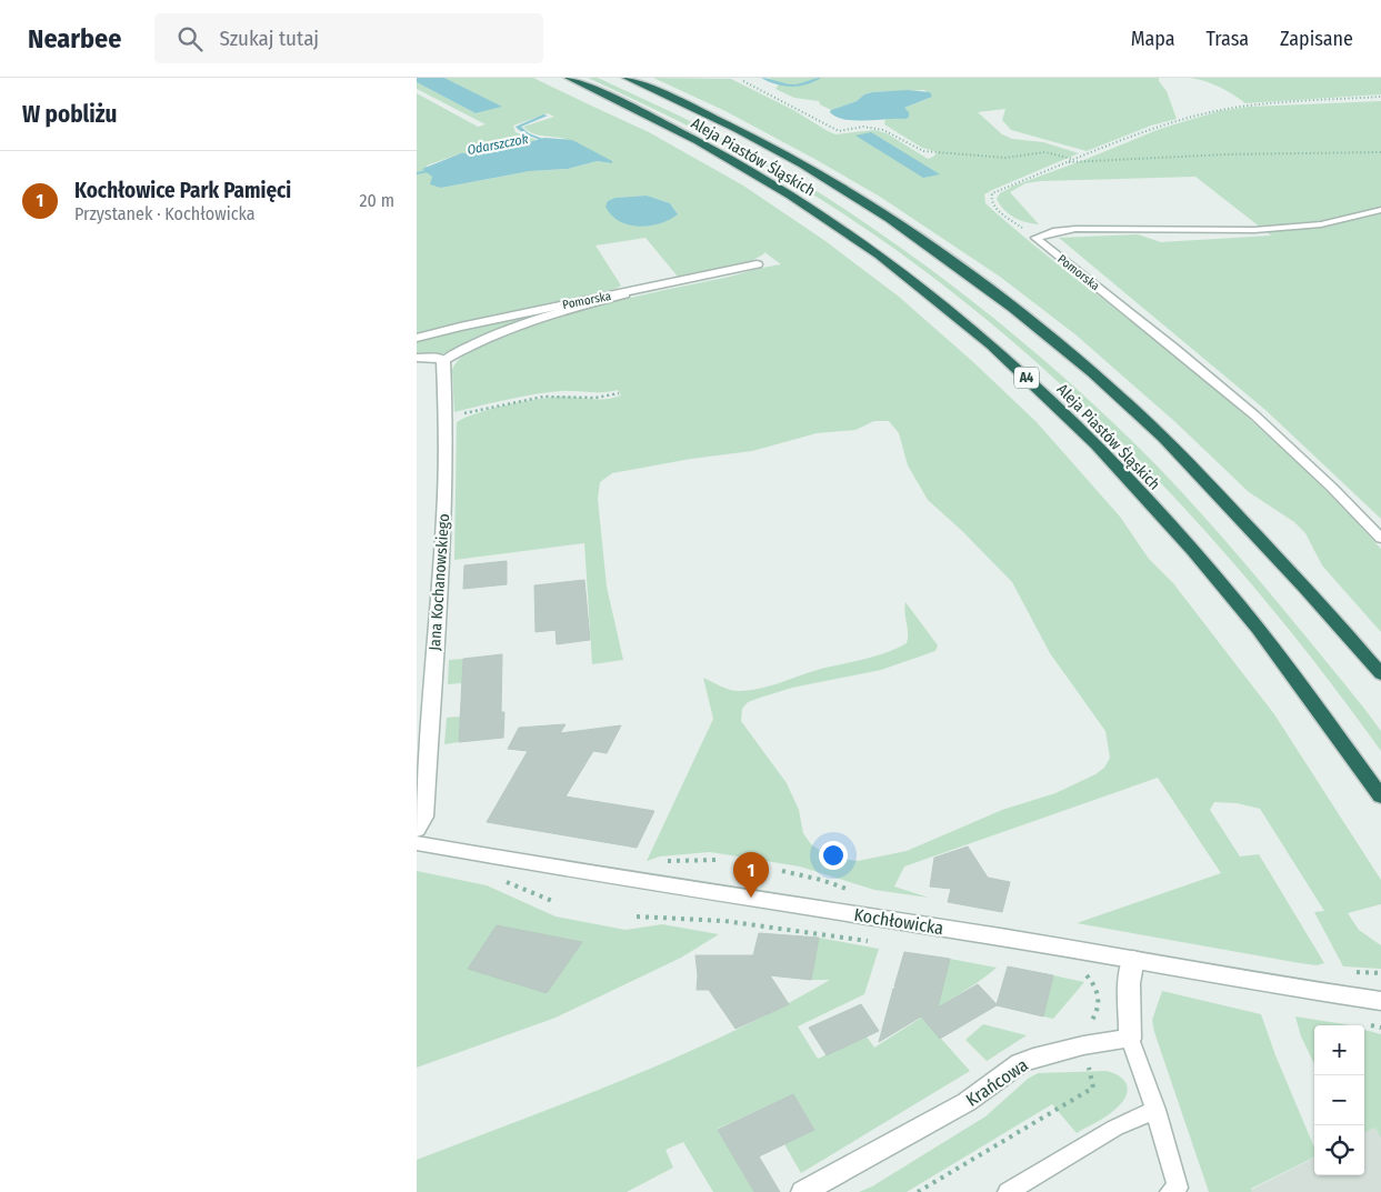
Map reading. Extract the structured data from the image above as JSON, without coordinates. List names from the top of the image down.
{
  "streets": {
    "highway": ["Aleja Piastów Śląskich", "A4"],
    "street": [
      "Pomorska",
      "Jana Kochanowskiego",
      "Kochłowicka",
      "Krańcowa"
    ]
  },
  "water": ["Odarszczok"],
  "page": {
    "header": "Nearbee",
    "search": "Szukaj tutaj",
    "nav": ["Mapa", "Trasa", "Zapisane"],
    "heading": "W pobliżu",
    "list": [
      {
        "mark": "1",
        "name": "Kochłowice Park Pamięci",
        "note": "Przystanek · Kochłowicka",
        "value": "20 m"
      }
    ],
    "pins": "1",
    "map_buttons": ["+", "−"]
  }
}
